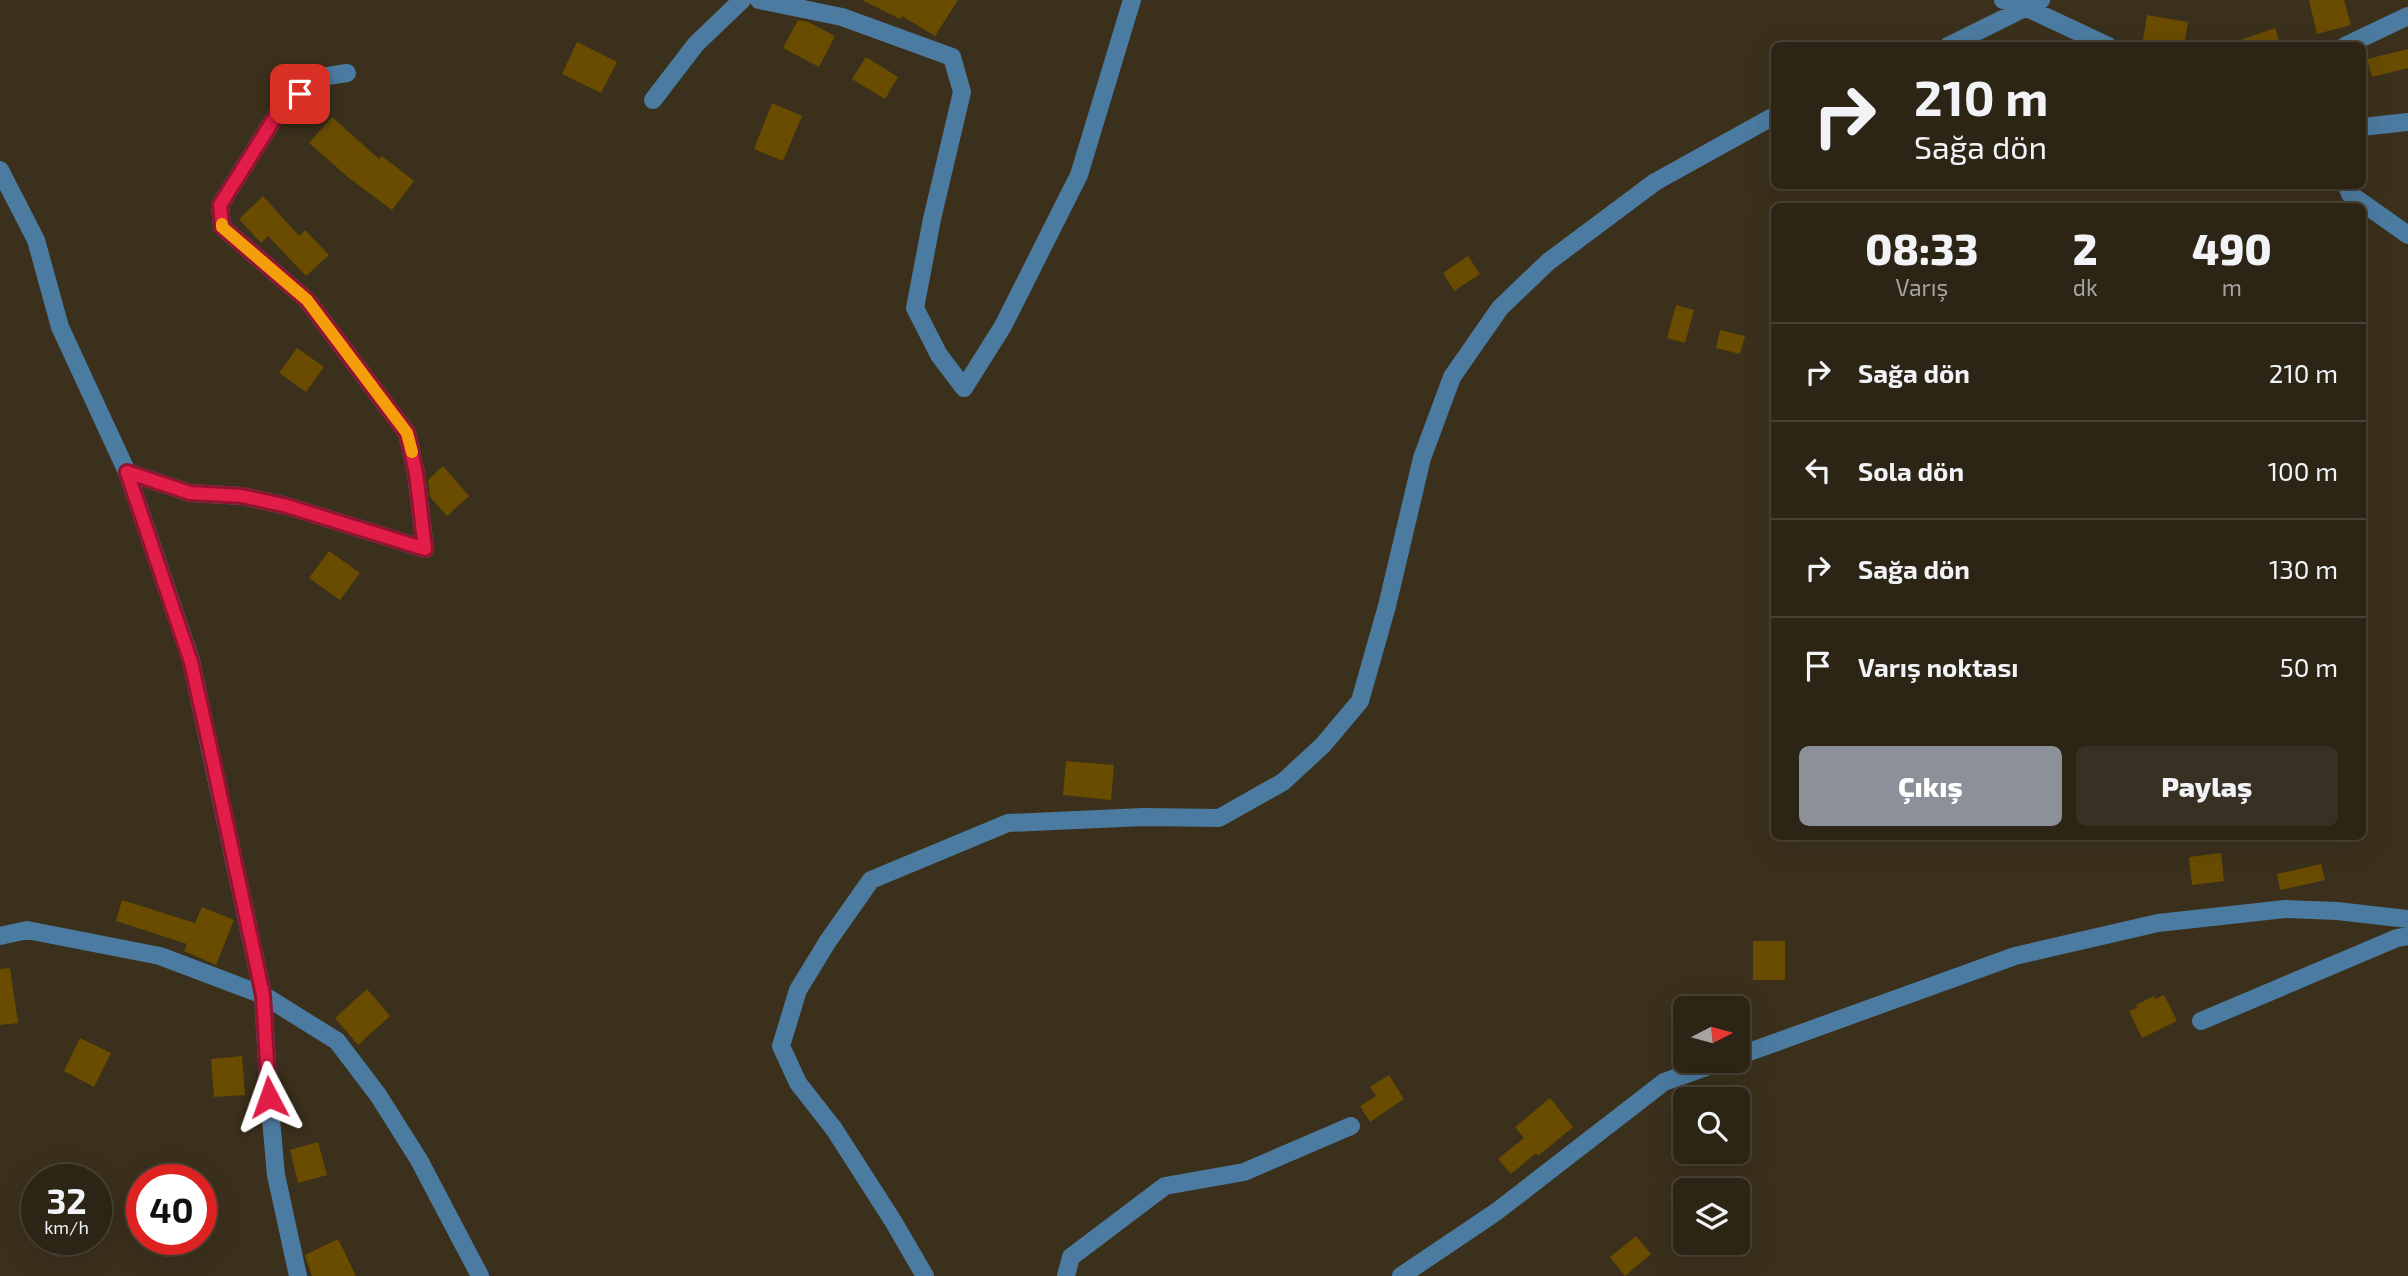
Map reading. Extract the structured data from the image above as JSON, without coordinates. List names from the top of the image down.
{
  "north": "right",
  "page": {
    "turn": ["210 m", "Sağa dön"],
    "eta": [
      "08:33",
      "Varış",
      "2",
      "dk",
      "490",
      "m"
    ],
    "list": [
      {
        "name": "Sağa dön",
        "value": "210 m"
      },
      {
        "name": "Sola dön",
        "value": "100 m"
      },
      {
        "name": "Sağa dön",
        "value": "130 m"
      },
      {
        "name": "Varış noktası",
        "value": "50 m"
      }
    ],
    "buttons": ["Çıkış", "Paylaş"],
    "speed": "32 km/h",
    "limit": "40"
  }
}
